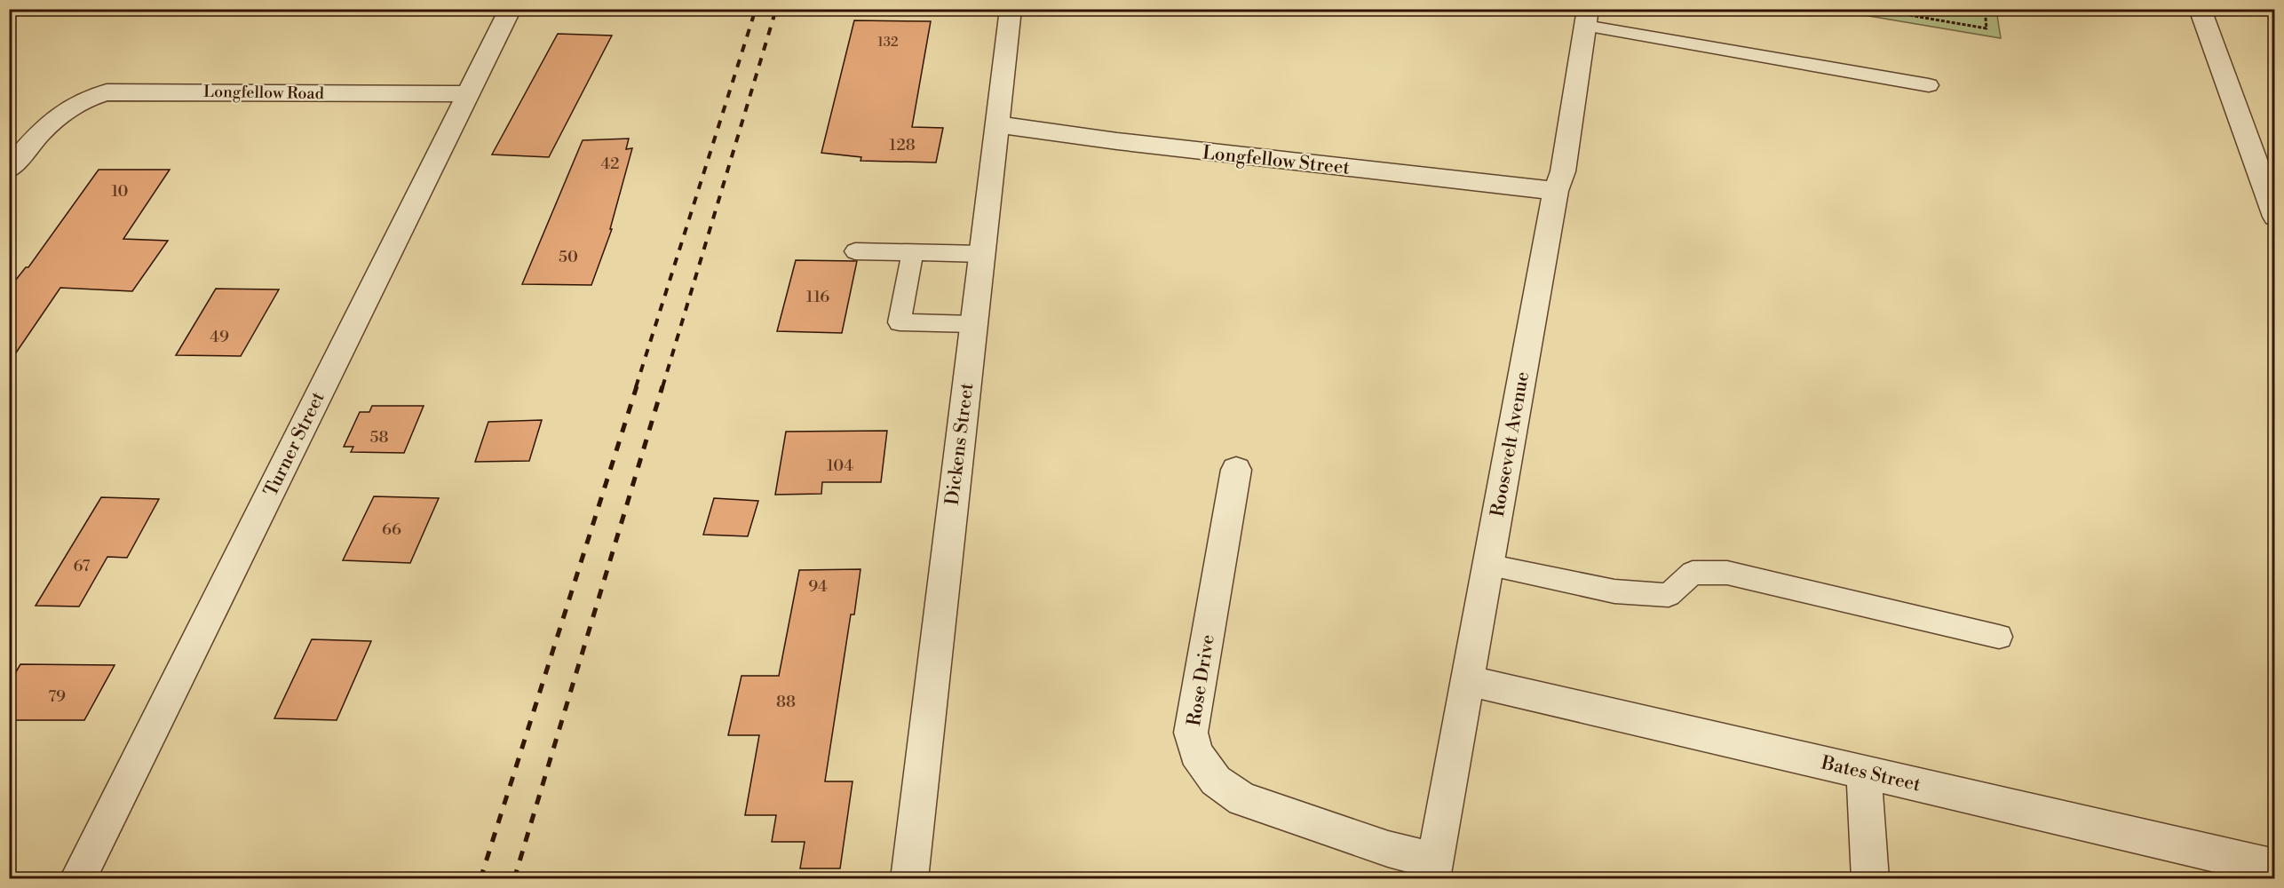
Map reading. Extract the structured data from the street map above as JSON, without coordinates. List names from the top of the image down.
{
  "streets": {
    "street": [
      "Longfellow Road",
      "Longfellow Street",
      "Turner Street",
      "Dickens Street",
      "Roosevelt Avenue",
      "Rose Drive",
      "Bates Street"
    ]
  },
  "crossings": [
    ["Longfellow Road", "Turner Street"],
    ["Longfellow Street", "Dickens Street"],
    ["Longfellow Street", "Roosevelt Avenue"],
    ["Roosevelt Avenue", "Rose Drive"],
    ["Roosevelt Avenue", "Bates Street"]
  ],
  "house_numbers": [
    "132",
    "128",
    "42",
    "10",
    "50",
    "116",
    "49",
    "58",
    "104",
    "66",
    "67",
    "94",
    "79",
    "88"
  ]
}
